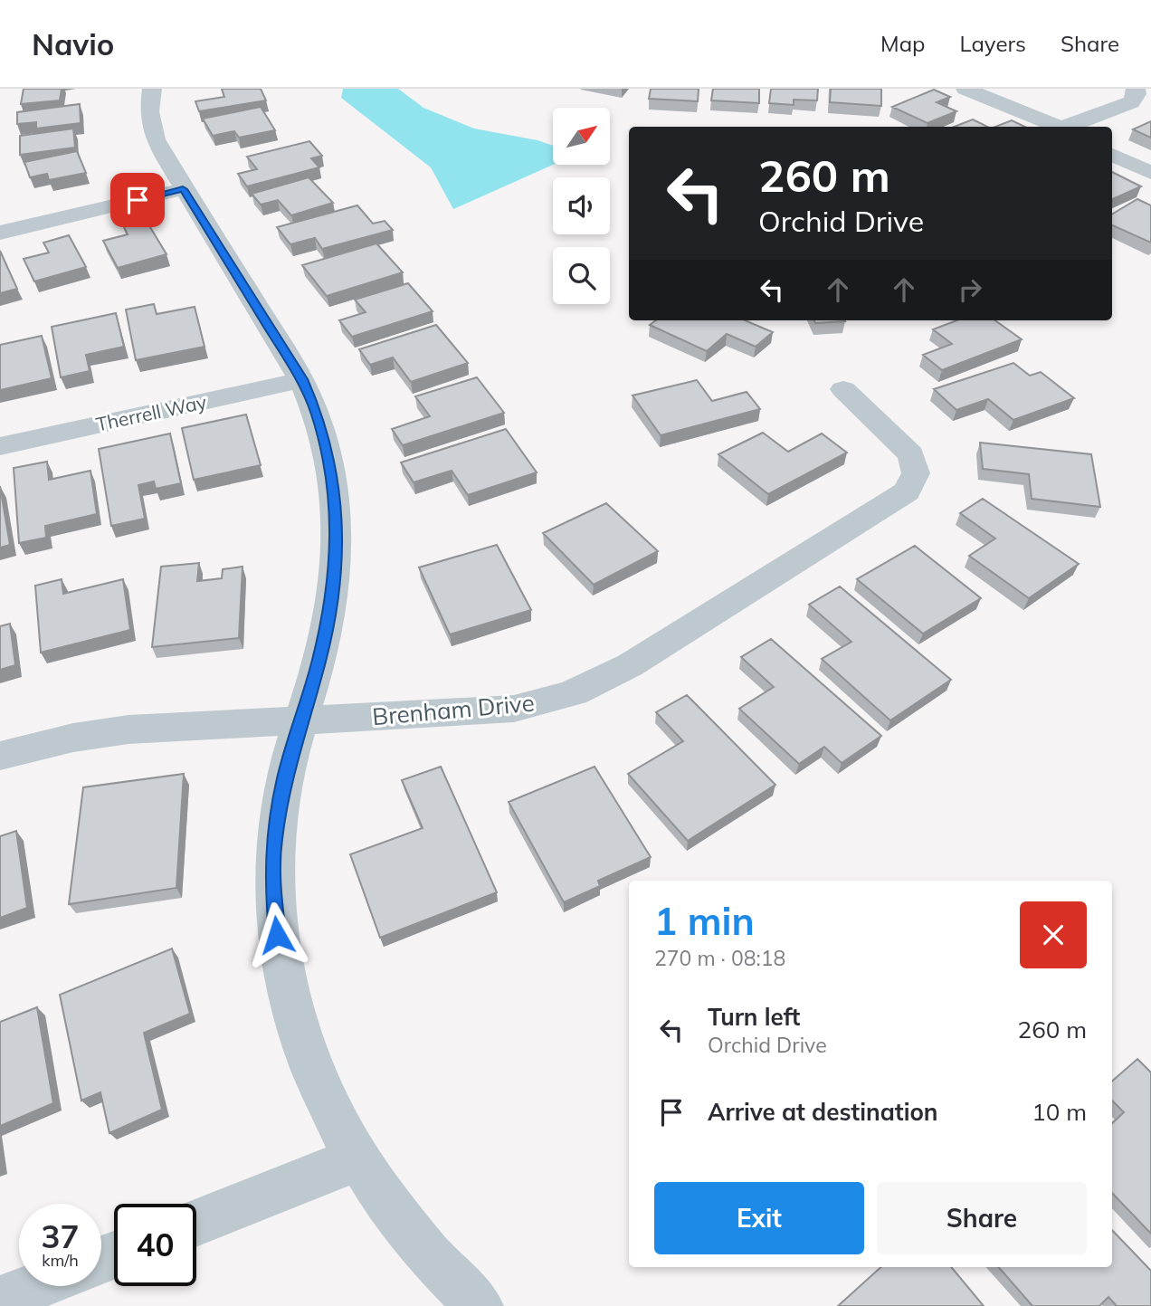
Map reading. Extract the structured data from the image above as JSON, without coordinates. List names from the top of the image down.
{
  "streets": {
    "street": ["Therrell Way", "Brenham Drive"]
  },
  "north": "top right",
  "page": {
    "header": "Navio",
    "nav": ["Map", "Layers", "Share"],
    "turn": ["260 m", "Orchid Drive"],
    "heading": ["1 min", "270 m · 08:18"],
    "list": [
      {
        "name": "Turn left",
        "note": "Orchid Drive",
        "value": "260 m"
      },
      {
        "name": "Arrive at destination",
        "value": "10 m"
      }
    ],
    "buttons": ["Exit", "Share"],
    "speed": "37 km/h",
    "limit": "40"
  }
}
